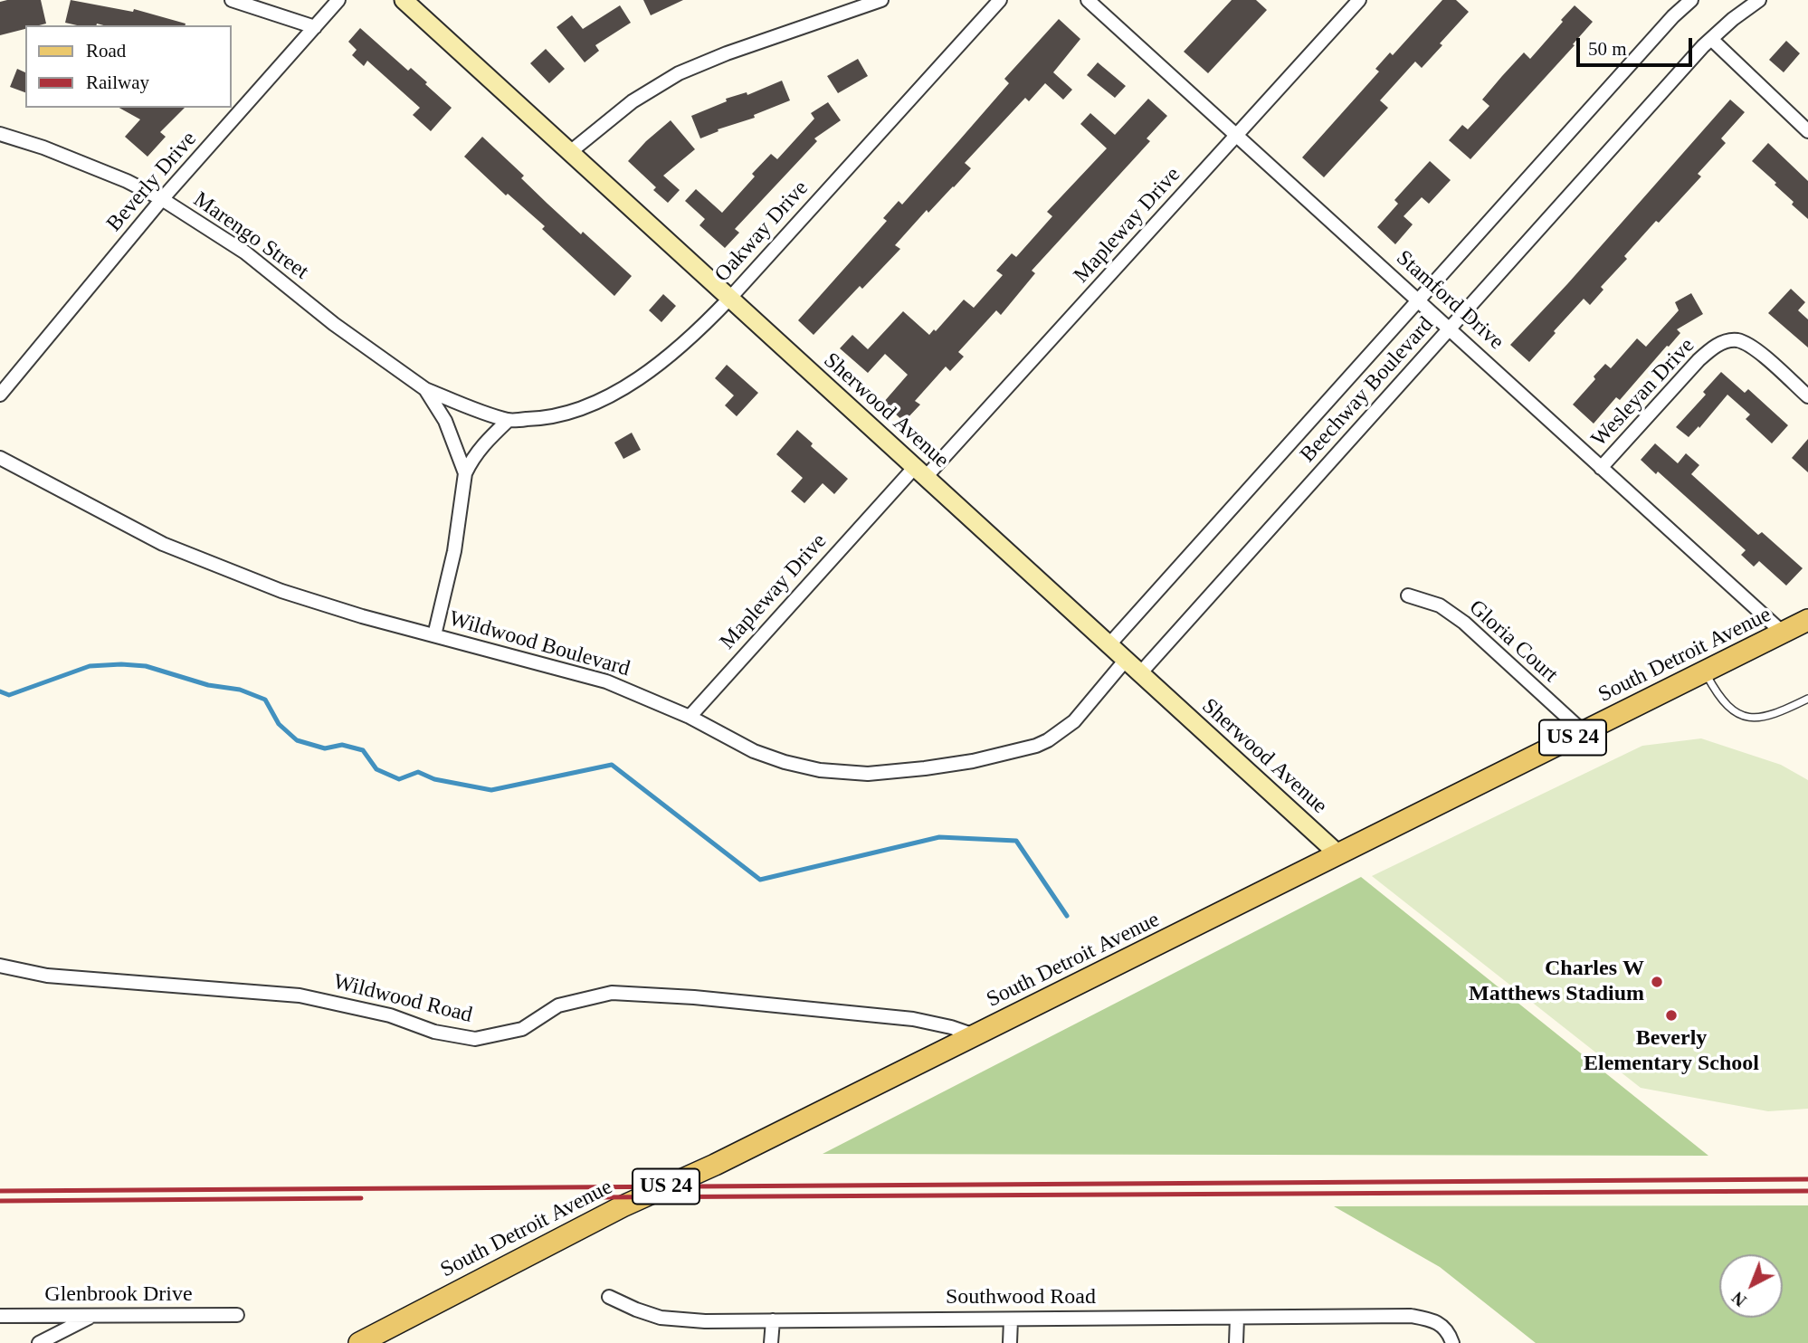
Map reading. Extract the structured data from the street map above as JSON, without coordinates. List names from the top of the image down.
{
  "streets": {
    "main road": ["South Detroit Avenue", "US 24"],
    "street": [
      "Beverly Drive",
      "Mapleway Drive",
      "Oakway Drive",
      "Marengo Street",
      "Stamford Drive",
      "Beechway Boulevard",
      "Wesleyan Drive",
      "Sherwood Avenue",
      "Gloria Court",
      "Wildwood Boulevard",
      "Wildwood Road",
      "Glenbrook Drive",
      "Southwood Road"
    ]
  },
  "crossings": [
    ["Beverly Drive", "Marengo Street"],
    ["Mapleway Drive", "Stamford Drive"],
    ["Mapleway Drive", "Sherwood Avenue"],
    ["Mapleway Drive", "Wildwood Boulevard"],
    ["Oakway Drive", "Marengo Street"],
    ["Oakway Drive", "Sherwood Avenue"],
    ["Marengo Street", "Wildwood Boulevard"],
    ["Stamford Drive", "Beechway Boulevard"],
    ["Stamford Drive", "Wesleyan Drive"],
    ["Stamford Drive", "South Detroit Avenue"],
    ["Beechway Boulevard", "Sherwood Avenue"],
    ["Sherwood Avenue", "Wildwood Boulevard"],
    ["Sherwood Avenue", "South Detroit Avenue"],
    ["Gloria Court", "South Detroit Avenue"],
    ["South Detroit Avenue", "Wildwood Road"]
  ],
  "places": ["Charles W Matthews Stadium", "Beverly Elementary School"],
  "legend": ["Road", "Railway"],
  "scale_bar": "50 m",
  "north": "bottom left"
}
